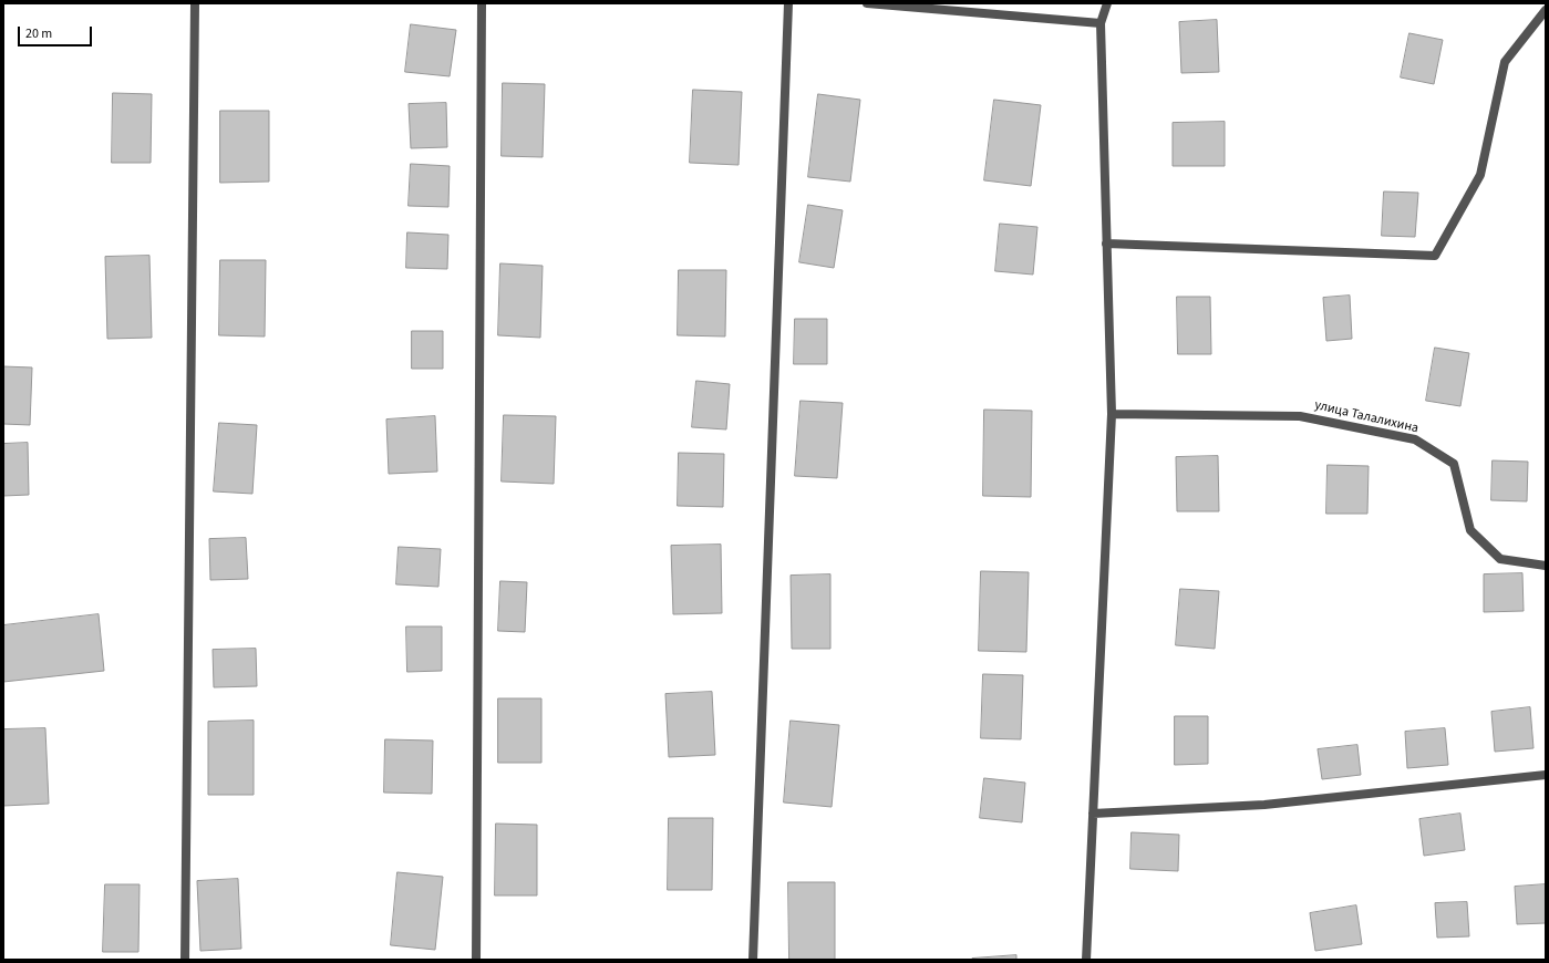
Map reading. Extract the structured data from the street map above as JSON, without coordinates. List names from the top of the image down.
{
  "streets": {
    "lane": ["улица Талалихина"]
  },
  "scale_bar": "20 m"
}
